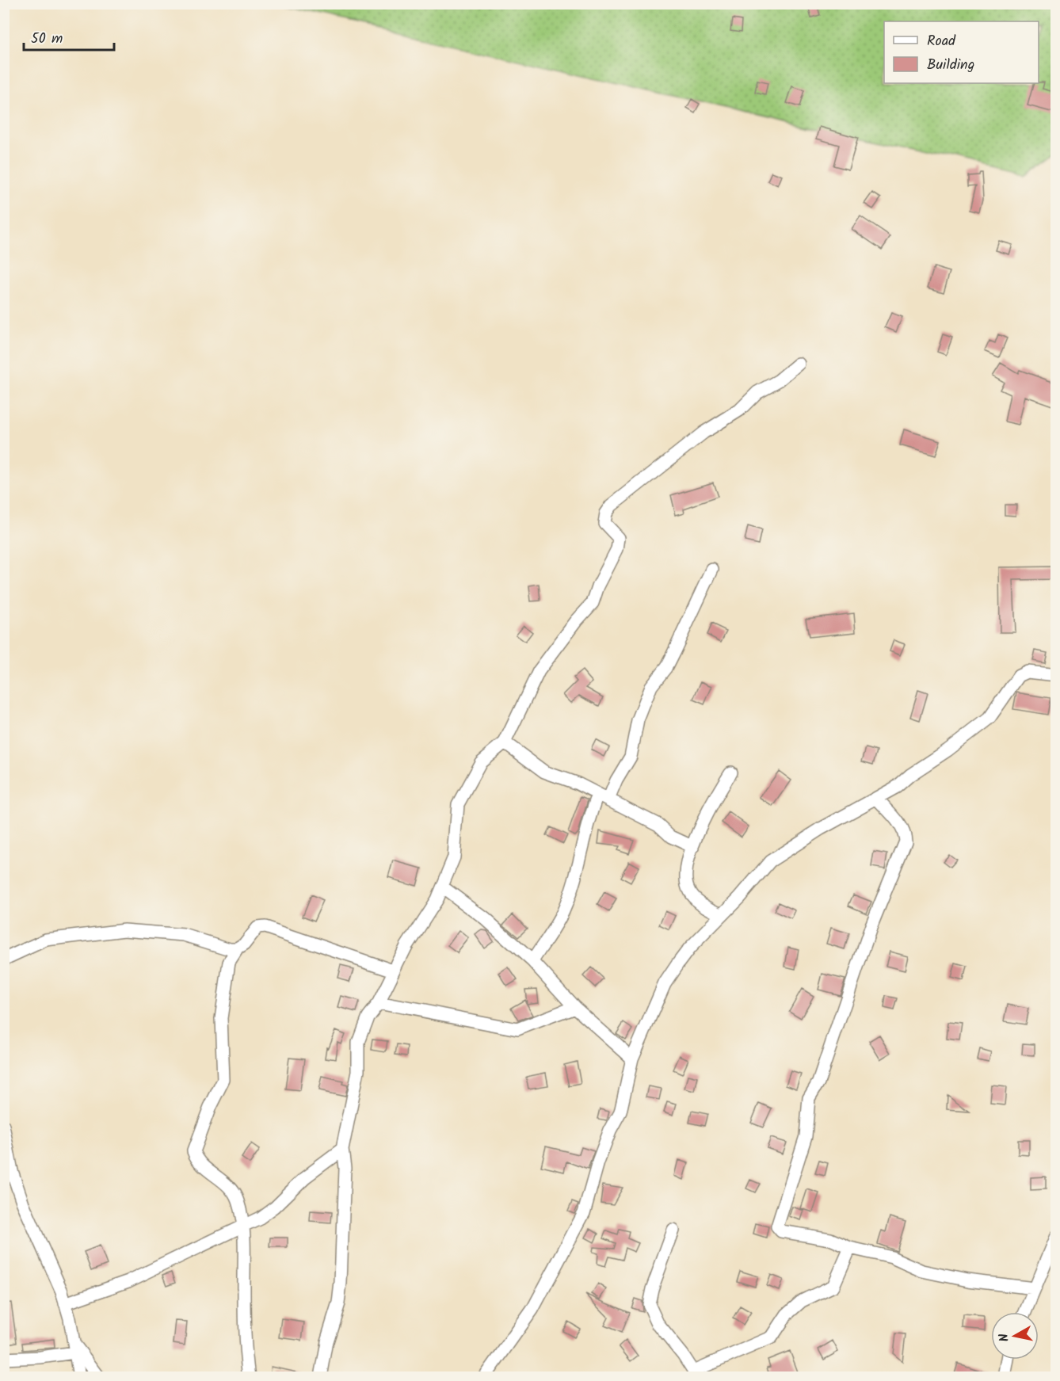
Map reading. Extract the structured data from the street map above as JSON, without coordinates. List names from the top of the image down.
{
  "legend": ["Road", "Building"],
  "scale_bar": "50 m",
  "north": "left"
}
